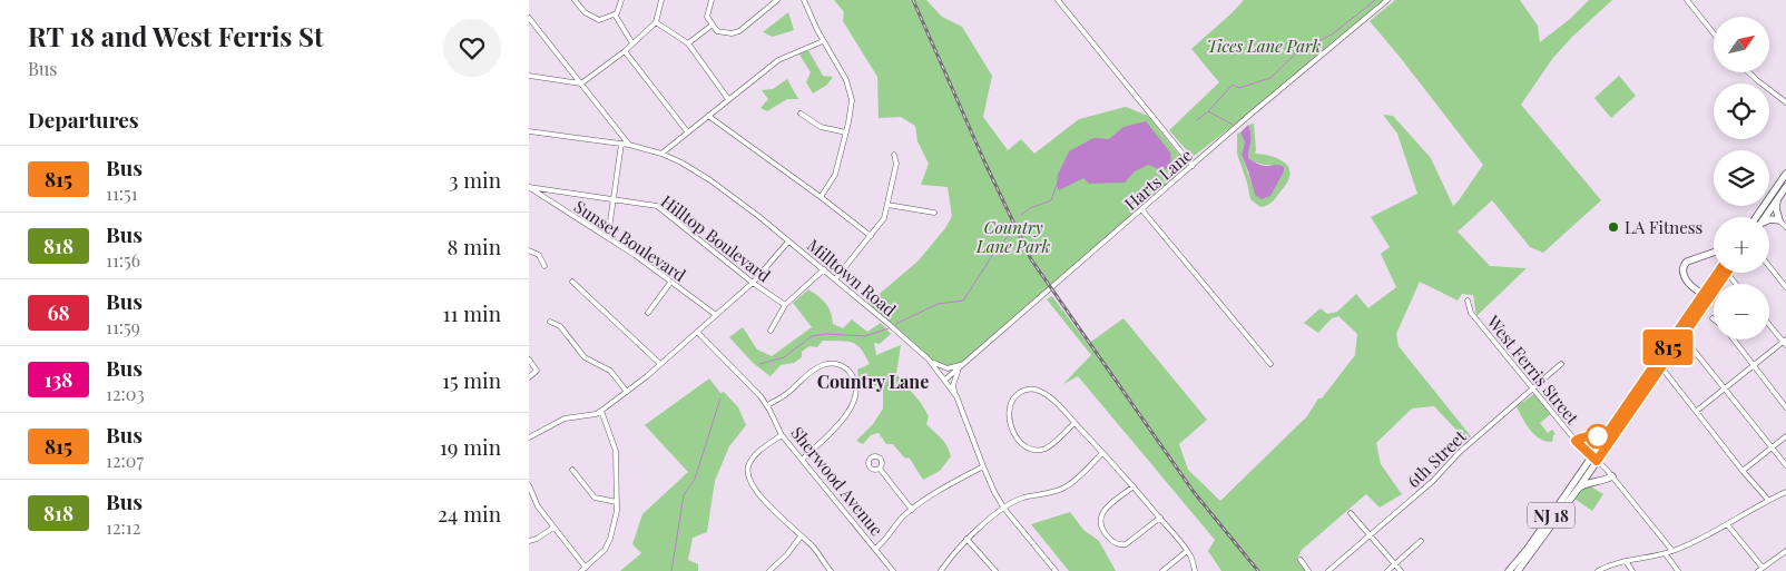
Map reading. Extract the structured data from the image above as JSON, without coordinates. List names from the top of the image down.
{
  "streets": {
    "highway": ["NJ 18"],
    "street": [
      "Harts Lane",
      "Hilltop Boulevard",
      "Sunset Boulevard",
      "Milltown Road",
      "West Ferris Street",
      "6th Street",
      "Sherwood Avenue"
    ]
  },
  "crossings": [
    ["Harts Lane", "Milltown Road"],
    ["Hilltop Boulevard", "Sunset Boulevard"],
    ["West Ferris Street", "6th Street"],
    ["West Ferris Street", "NJ 18"]
  ],
  "districts": ["Country Lane"],
  "parks": ["Tices Lane Park", "Country Lane Park"],
  "places": ["LA Fitness"],
  "lines": ["bus line 815"],
  "north": "top right",
  "page": {
    "heading": [
      ["RT 18 and West Ferris St", "Bus"],
      "Departures"
    ],
    "on_map": "815",
    "map_buttons": ["+", "−"],
    "list": [
      {
        "mark": "815",
        "name": "Bus",
        "note": "11:51",
        "value": "3 min"
      },
      {
        "mark": "818",
        "name": "Bus",
        "note": "11:56",
        "value": "8 min"
      },
      {
        "mark": "68",
        "name": "Bus",
        "note": "11:59",
        "value": "11 min"
      },
      {
        "mark": "138",
        "name": "Bus",
        "note": "12:03",
        "value": "15 min"
      },
      {
        "mark": "815",
        "name": "Bus",
        "note": "12:07",
        "value": "19 min"
      },
      {
        "mark": "818",
        "name": "Bus",
        "note": "12:12",
        "value": "24 min"
      }
    ]
  }
}
